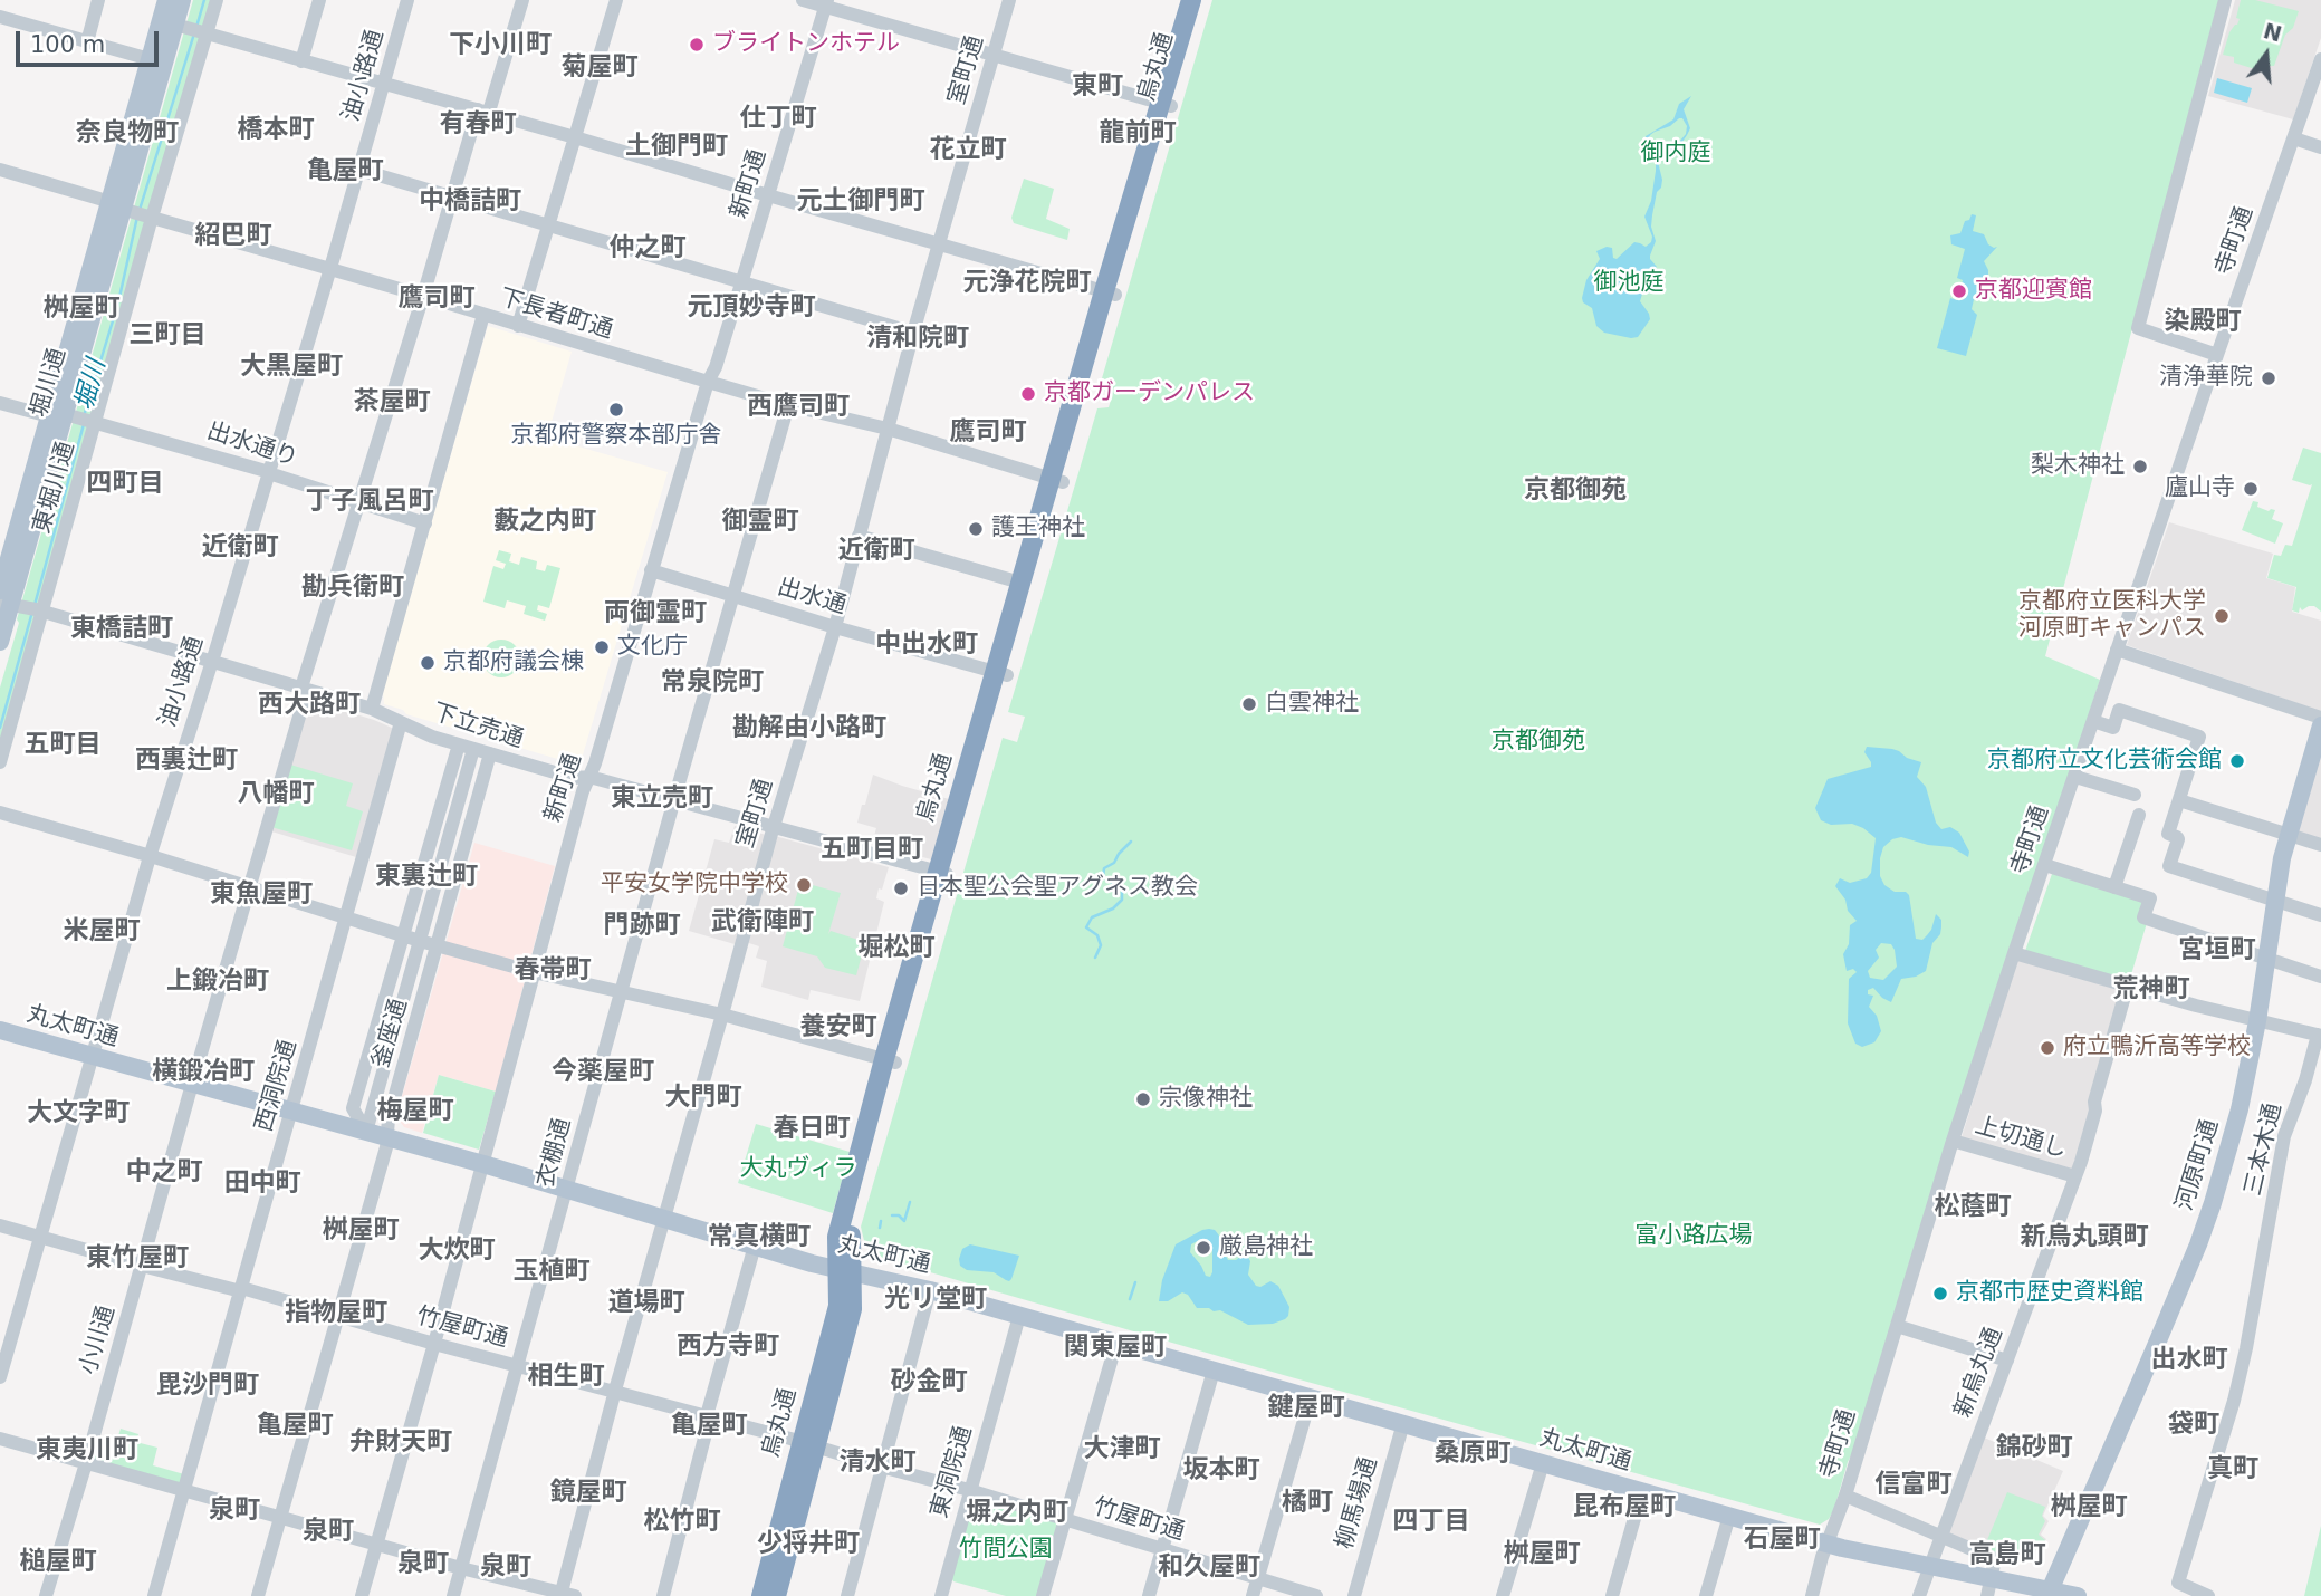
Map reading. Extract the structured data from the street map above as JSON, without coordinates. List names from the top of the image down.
{
  "streets": {
    "highway": ["烏丸通"],
    "main road": ["堀川通", "丸太町通", "河原町通"],
    "street": [
      "室町通",
      "油小路通",
      "新町通",
      "寺町通",
      "下長者町通",
      "出水通り",
      "東堀川通",
      "出水通",
      "下立売通",
      "釜座通",
      "西洞院通",
      "上切通し",
      "三本木通",
      "衣棚通",
      "竹屋町通",
      "小川通",
      "新烏丸通",
      "東洞院通",
      "柳馬場通"
    ]
  },
  "crossings": [
    ["烏丸通", "下長者町通"],
    ["烏丸通", "出水通"],
    ["烏丸通", "下立売通"],
    ["烏丸通", "丸太町通"],
    ["烏丸通", "竹屋町通"],
    ["室町通", "下長者町通"],
    ["室町通", "出水通"],
    ["室町通", "下立売通"],
    ["室町通", "丸太町通"],
    ["室町通", "竹屋町通"],
    ["油小路通", "下長者町通"],
    ["油小路通", "出水通り"],
    ["油小路通", "下立売通"],
    ["油小路通", "丸太町通"],
    ["油小路通", "竹屋町通"],
    ["新町通", "下長者町通"],
    ["新町通", "出水通"],
    ["新町通", "下立売通"],
    ["新町通", "丸太町通"],
    ["新町通", "竹屋町通"],
    ["寺町通", "丸太町通"],
    ["寺町通", "上切通し"],
    ["下長者町通", "堀川通"],
    ["下長者町通", "東堀川通"],
    ["下長者町通", "衣棚通"],
    ["下長者町通", "小川通"],
    ["堀川通", "出水通り"],
    ["堀川通", "下立売通"],
    ["出水通り", "東堀川通"],
    ["出水通り", "小川通"],
    ["東堀川通", "下立売通"],
    ["出水通", "衣棚通"],
    ["下立売通", "釜座通"],
    ["下立売通", "西洞院通"],
    ["下立売通", "衣棚通"],
    ["下立売通", "小川通"],
    ["丸太町通", "釜座通"],
    ["丸太町通", "西洞院通"],
    ["丸太町通", "衣棚通"],
    ["丸太町通", "河原町通"],
    ["丸太町通", "小川通"],
    ["丸太町通", "新烏丸通"],
    ["丸太町通", "東洞院通"],
    ["丸太町通", "柳馬場通"],
    ["釜座通", "竹屋町通"],
    ["西洞院通", "竹屋町通"],
    ["上切通し", "新烏丸通"],
    ["衣棚通", "竹屋町通"],
    ["竹屋町通", "小川通"],
    ["竹屋町通", "東洞院通"]
  ],
  "districts": [
    "下小川町",
    "菊屋町",
    "東町",
    "仕丁町",
    "有春町",
    "橋本町",
    "奈良物町",
    "龍前町",
    "土御門町",
    "花立町",
    "亀屋町",
    "中橋詰町",
    "元土御門町",
    "紹巴町",
    "仲之町",
    "元浄花院町",
    "鷹司町",
    "元頂妙寺町",
    "桝屋町",
    "染殿町",
    "三町目",
    "清和院町",
    "大黒屋町",
    "茶屋町",
    "西鷹司町",
    "鷹司町",
    "四町目",
    "京都御苑",
    "丁子風呂町",
    "藪之内町",
    "御霊町",
    "近衛町",
    "近衛町",
    "勘兵衛町",
    "両御霊町",
    "東橋詰町",
    "中出水町",
    "常泉院町",
    "西大路町",
    "勘解由小路町",
    "五町目",
    "西裏辻町",
    "八幡町",
    "東立売町",
    "五町目町",
    "東裏辻町",
    "東魚屋町",
    "武衛陣町",
    "門跡町",
    "米屋町",
    "堀松町",
    "宮垣町",
    "春帯町",
    "上鍛冶町",
    "荒神町",
    "養安町",
    "横鍛冶町",
    "今薬屋町",
    "大門町",
    "梅屋町",
    "大文字町",
    "春日町",
    "中之町",
    "田中町",
    "松蔭町",
    "桝屋町",
    "常真横町",
    "新烏丸頭町",
    "大炊町",
    "東竹屋町",
    "玉植町",
    "光リ堂町",
    "道場町",
    "指物屋町",
    "西方寺町",
    "関東屋町",
    "出水町",
    "相生町",
    "砂金町",
    "毘沙門町",
    "鍵屋町",
    "袋町",
    "亀屋町",
    "亀屋町",
    "弁財天町",
    "錦砂町",
    "大津町",
    "東夷川町",
    "桑原町",
    "清水町",
    "真町",
    "坂本町",
    "信富町",
    "鏡屋町",
    "橘町",
    "昆布屋町",
    "桝屋町",
    "泉町",
    "塀之内町",
    "松竹町",
    "四丁目",
    "泉町",
    "石屋町",
    "少将井町",
    "桝屋町",
    "高島町",
    "槌屋町",
    "泉町",
    "泉町",
    "和久屋町"
  ],
  "water": ["堀川"],
  "parks": [
    "御内庭",
    "御池庭",
    "京都御苑",
    "大丸ヴィラ",
    "富小路広場",
    "竹間公園"
  ],
  "places": [
    "ブライトンホテル",
    "京都迎賓館",
    "清浄華院",
    "京都ガーデンパレス",
    "京都府警察本部庁舎",
    "梨木神社",
    "廬山寺",
    "護王神社",
    "京都府立医科大学 河原町キャンパス",
    "文化庁",
    "京都府議会棟",
    "白雲神社",
    "京都府立文化芸術会館",
    "平安女学院中学校",
    "日本聖公会聖アグネス教会",
    "府立鴨沂高等学校",
    "宗像神社",
    "厳島神社",
    "京都市歴史資料館"
  ],
  "scale_bar": "100 m",
  "north": "top"
}
